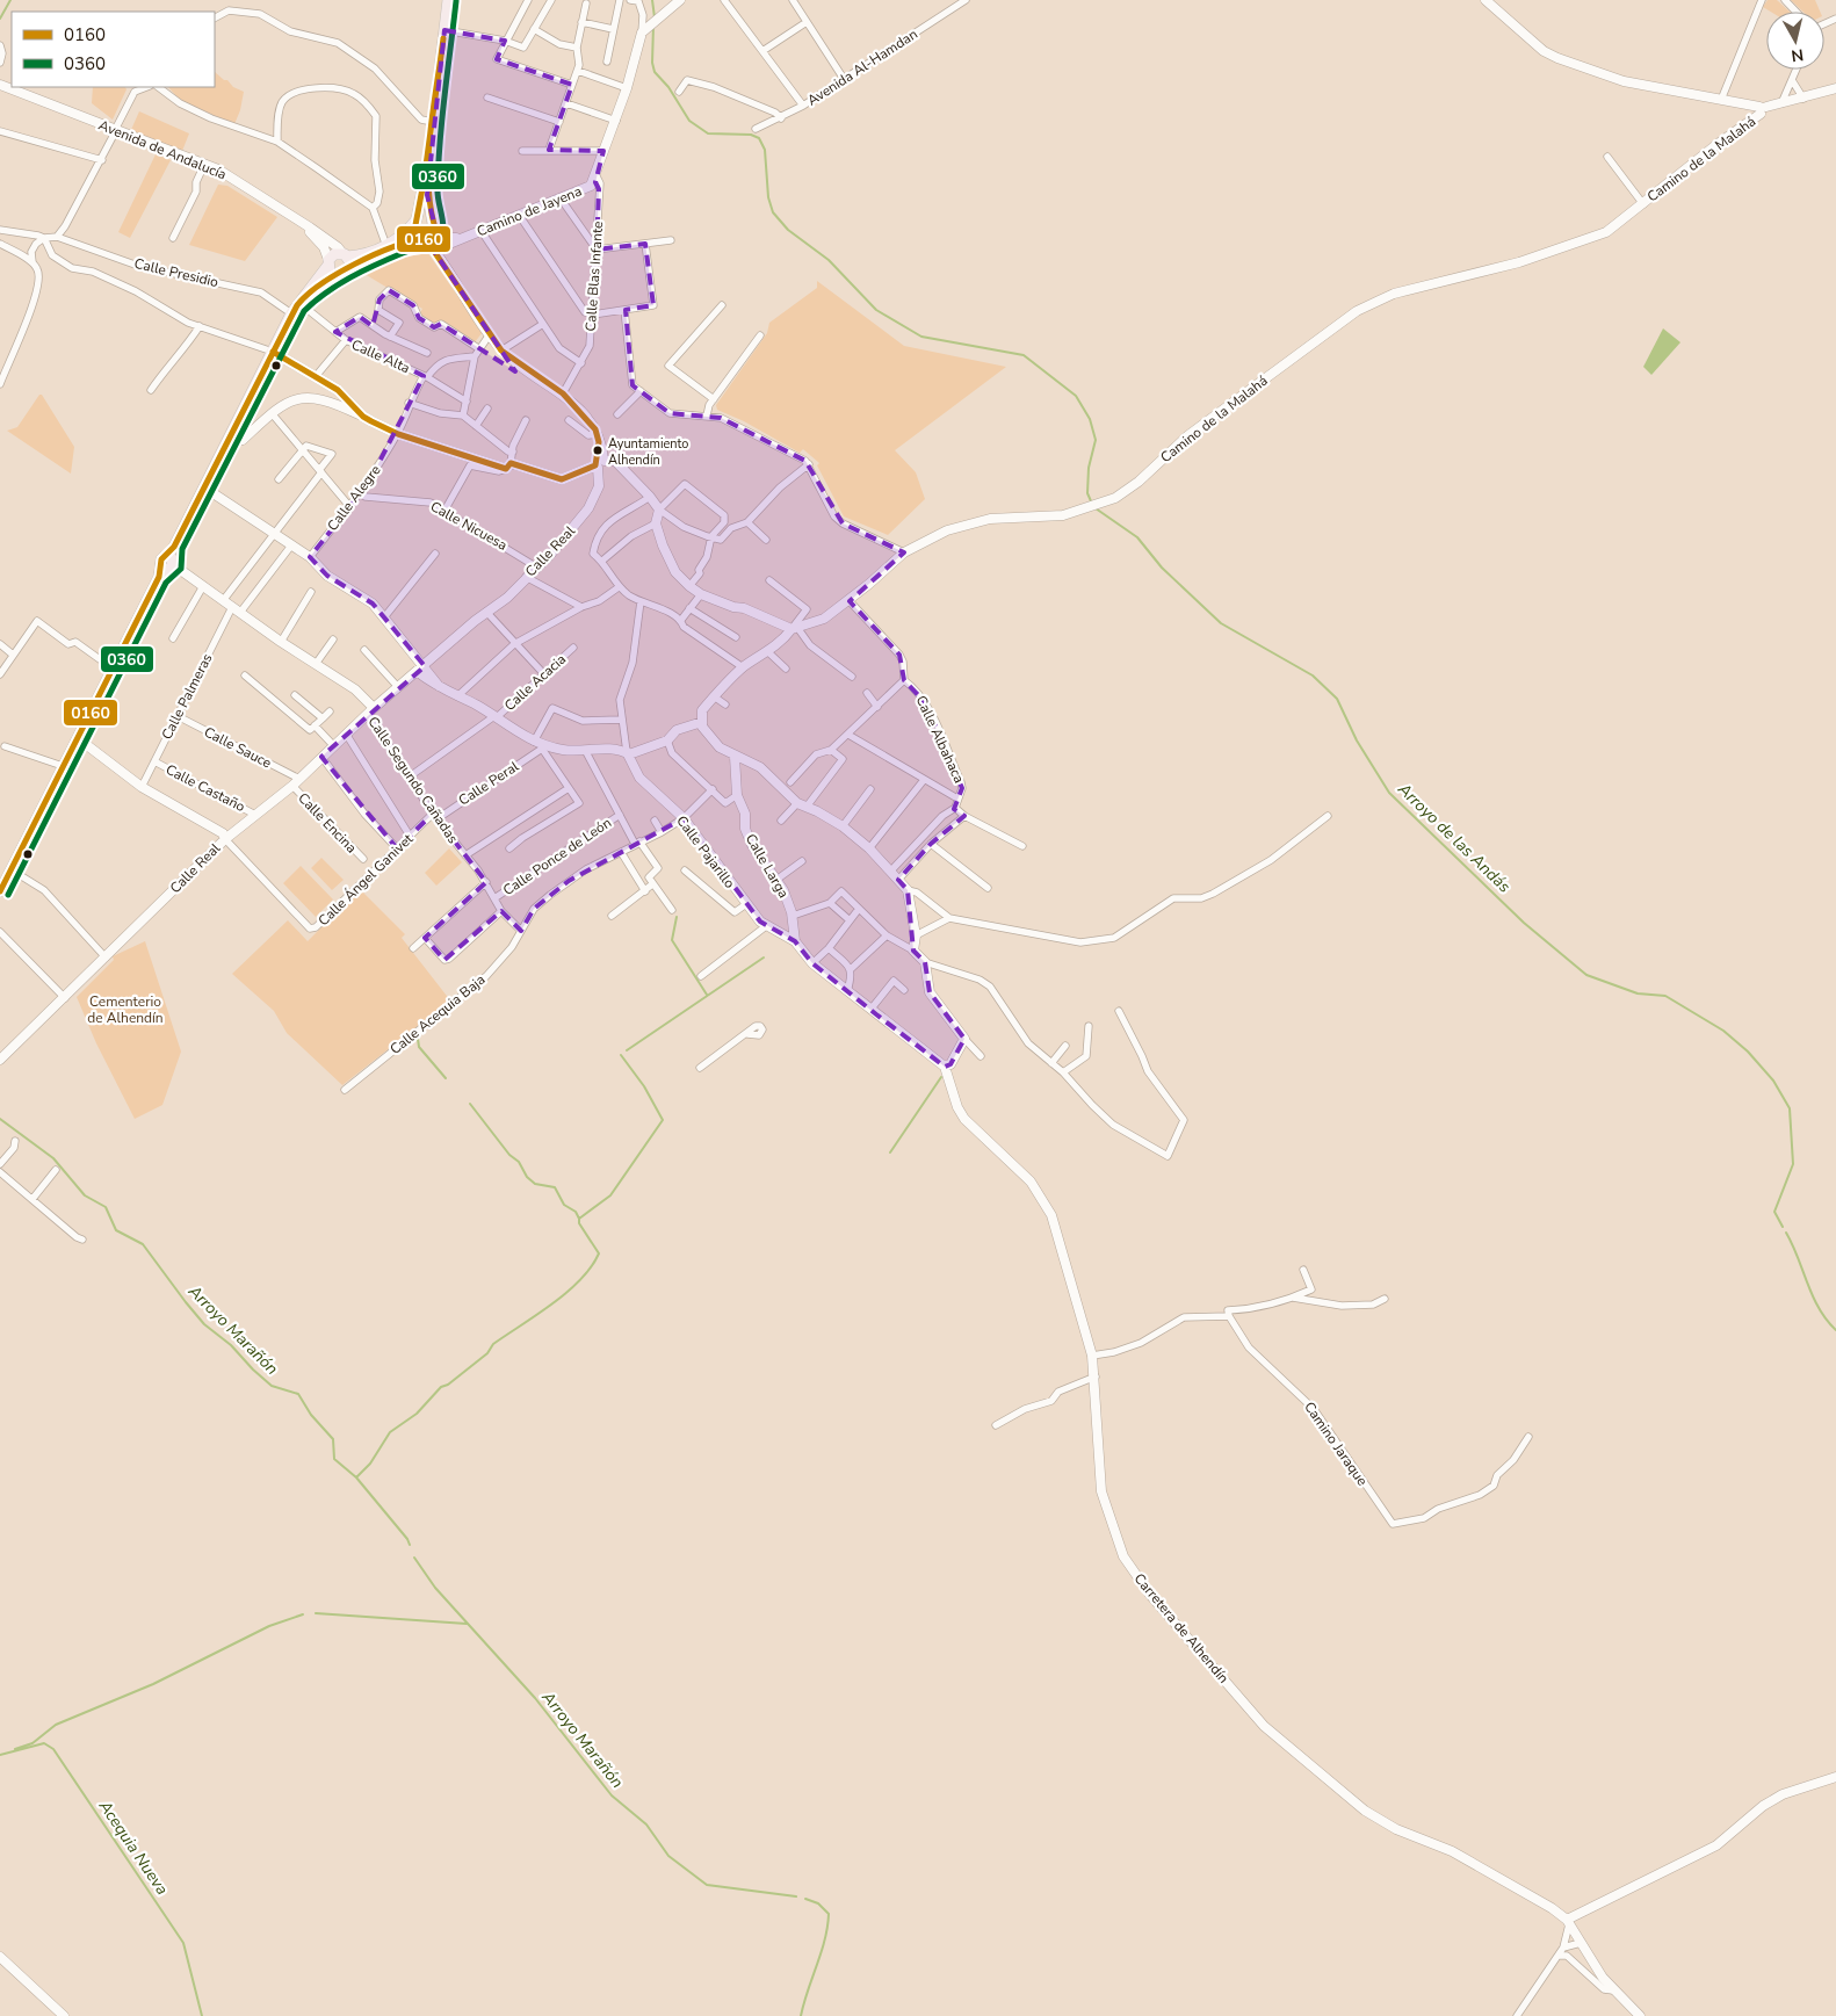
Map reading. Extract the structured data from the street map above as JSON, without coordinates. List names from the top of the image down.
{
  "streets": {
    "street": [
      "Avenida Al-Hamdan",
      "Avenida de Andalucía",
      "Camino de la Malahá",
      "Camino de Jayena",
      "Calle Presidio",
      "Calle Blas Infante",
      "Calle Alta",
      "Calle Alegre",
      "Calle Nicuesa",
      "Calle Real",
      "Calle Acacia",
      "Calle Palmeras",
      "Calle Albahaca",
      "Calle Sauce",
      "Calle Segundo Cañadas",
      "Calle Peral",
      "Calle Castaño",
      "Calle Encina",
      "Calle Pajarillo",
      "Calle Ponce de León",
      "Calle Larga",
      "Calle Ángel Ganivet",
      "Calle Acequia Baja",
      "Camino Jaraque",
      "Carretera de Alhendín"
    ]
  },
  "crossings": [
    ["Camino de la Malahá", "Calle Albahaca"],
    ["Camino de Jayena", "Calle Blas Infante"],
    ["Calle Alta", "Calle Alegre"],
    ["Calle Alegre", "Calle Nicuesa"],
    ["Calle Nicuesa", "Calle Real"],
    ["Calle Real", "Calle Sauce"],
    ["Calle Real", "Calle Segundo Cañadas"],
    ["Calle Real", "Calle Castaño"],
    ["Calle Real", "Calle Encina"],
    ["Calle Real", "Calle Ángel Ganivet"],
    ["Calle Acacia", "Calle Segundo Cañadas"],
    ["Calle Palmeras", "Calle Sauce"],
    ["Calle Palmeras", "Calle Castaño"],
    ["Calle Sauce", "Calle Encina"],
    ["Calle Segundo Cañadas", "Calle Peral"],
    ["Calle Segundo Cañadas", "Calle Ponce de León"],
    ["Calle Segundo Cañadas", "Calle Ángel Ganivet"],
    ["Calle Segundo Cañadas", "Calle Acequia Baja"],
    ["Calle Peral", "Calle Ángel Ganivet"],
    ["Calle Pajarillo", "Calle Larga"],
    ["Calle Pajarillo", "Calle Acequia Baja"]
  ],
  "water": ["Arroyo de las Andás", "Arroyo Marañón", "Acequia Nueva"],
  "parks": ["Cementerio de Alhendín"],
  "places": ["Ayuntamiento Alhendín"],
  "lines": ["transit line 0360", "transit line 0160"],
  "legend": ["0160", "0360"],
  "north": "bottom"
}
